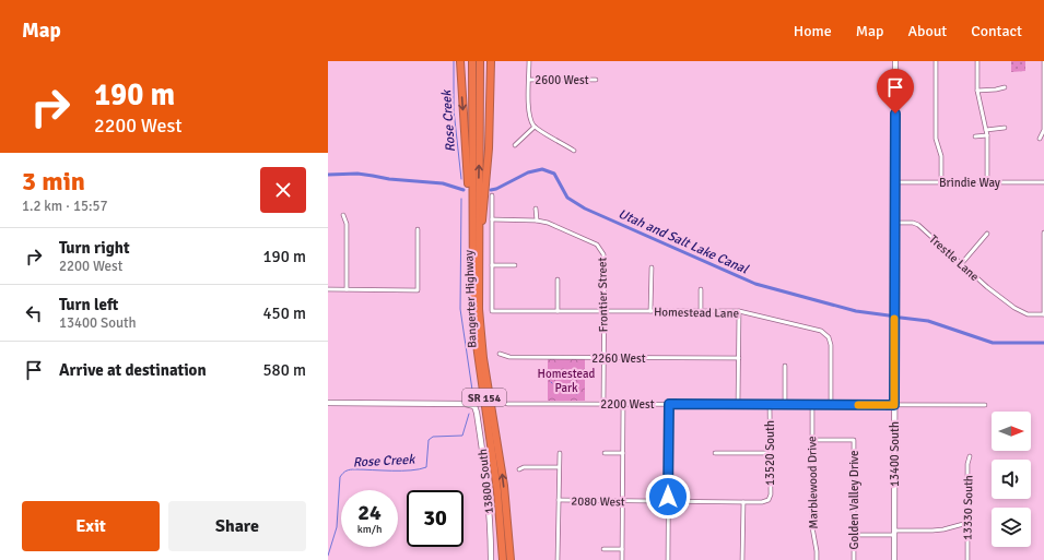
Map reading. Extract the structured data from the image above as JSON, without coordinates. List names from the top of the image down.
{
  "streets": {
    "highway": ["Bangerter Highway", "SR 154"],
    "street": [
      "2600 West",
      "Brindie Way",
      "Trestle Lane",
      "Frontier Street",
      "Homestead Lane",
      "2260 West",
      "2200 West",
      "13520 South",
      "13400 South",
      "13800 South",
      "Marblewood Drive",
      "Golden Valley Drive",
      "2080 West",
      "13330 South"
    ]
  },
  "crossings": [
    ["Brindie Way", "13400 South"],
    ["Trestle Lane", "13400 South"],
    ["Frontier Street", "Homestead Lane"],
    ["Frontier Street", "2260 West"],
    ["Frontier Street", "2200 West"],
    ["Homestead Lane", "2200 West"],
    ["2200 West", "13520 South"],
    ["2200 West", "13400 South"],
    ["2200 West", "Marblewood Drive"],
    ["13520 South", "2080 West"],
    ["Marblewood Drive", "Golden Valley Drive"]
  ],
  "water": ["Rose Creek", "Utah and Salt Lake Canal"],
  "parks": ["Homestead Park"],
  "north": "right",
  "page": {
    "header": "Map",
    "nav": [
      "Home",
      "Map",
      "About",
      "Contact"
    ],
    "turn": ["190 m", "2200 West"],
    "heading": ["3 min", "1.2 km · 15:57"],
    "list": [
      {
        "name": "Turn right",
        "note": "2200 West",
        "value": "190 m"
      },
      {
        "name": "Turn left",
        "note": "13400 South",
        "value": "450 m"
      },
      {
        "name": "Arrive at destination",
        "value": "580 m"
      }
    ],
    "speed": "24 km/h",
    "limit": "30",
    "buttons": ["Exit", "Share"]
  }
}
